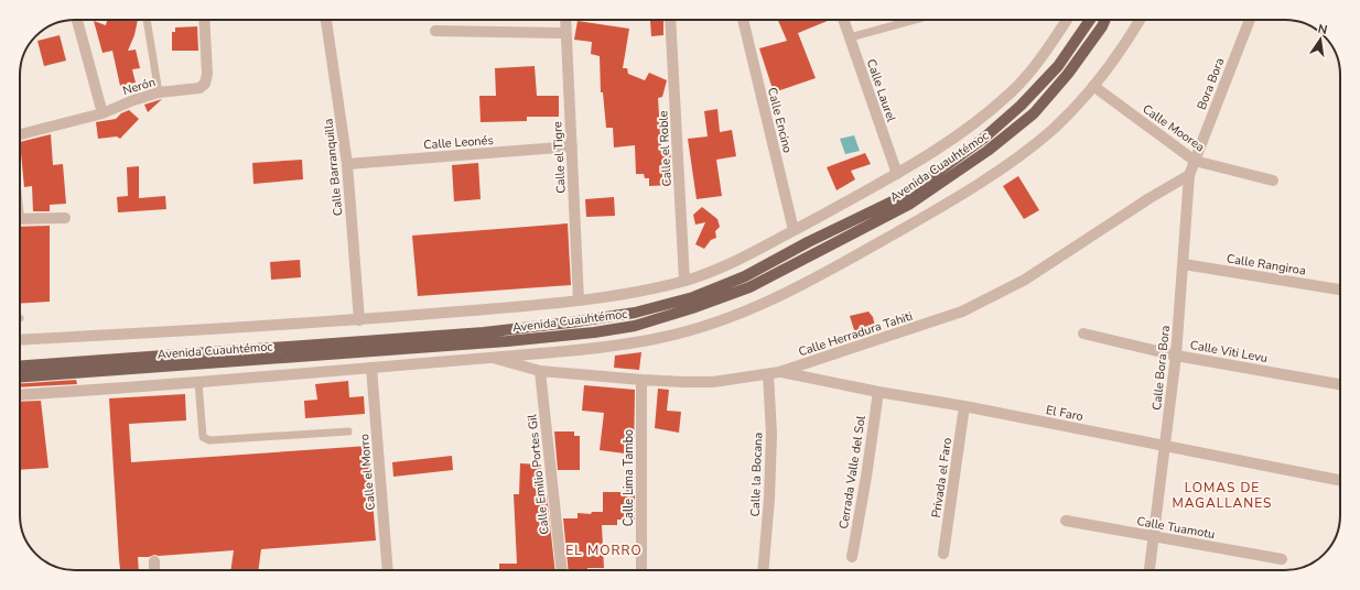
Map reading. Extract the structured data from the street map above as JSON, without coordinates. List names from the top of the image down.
{
  "streets": {
    "main road": ["Avenida Cuauhtémoc"],
    "street": [
      "Bora Bora",
      "Nerón",
      "Calle Laurel",
      "Calle Encino",
      "Calle Moorea",
      "Calle Leonés",
      "Calle el Roble",
      "Calle el Tigre",
      "Calle Barranquilla",
      "Calle Rangiroa",
      "Calle Herradura Tahiti",
      "Calle Viti Levu",
      "Calle Bora Bora",
      "El Faro",
      "Calle el Morro",
      "Cerrada Valle del Sol",
      "Calle Emilio Portes Gil",
      "Calle la Bocana",
      "Calle Lima Tambo",
      "Privada el Faro",
      "Calle Tuamotu"
    ]
  },
  "crossings": [
    ["Bora Bora", "Calle Moorea"],
    ["Bora Bora", "Calle Bora Bora"],
    ["Calle Moorea", "Calle Bora Bora"],
    ["Calle Leonés", "Calle el Tigre"],
    ["Calle Leonés", "Calle Barranquilla"],
    ["Calle Rangiroa", "Calle Bora Bora"],
    ["Calle Herradura Tahiti", "Calle Bora Bora"],
    ["Calle Herradura Tahiti", "El Faro"],
    ["Calle Herradura Tahiti", "Calle Emilio Portes Gil"],
    ["Calle Herradura Tahiti", "Calle la Bocana"],
    ["Calle Herradura Tahiti", "Calle Lima Tambo"],
    ["Calle Viti Levu", "Calle Bora Bora"],
    ["Calle Bora Bora", "El Faro"],
    ["Calle Bora Bora", "Calle Tuamotu"],
    ["El Faro", "Cerrada Valle del Sol"],
    ["El Faro", "Calle la Bocana"],
    ["El Faro", "Privada el Faro"]
  ],
  "districts": ["LOMAS DE MAGALLANES", "EL MORRO"],
  "north": "top"
}
